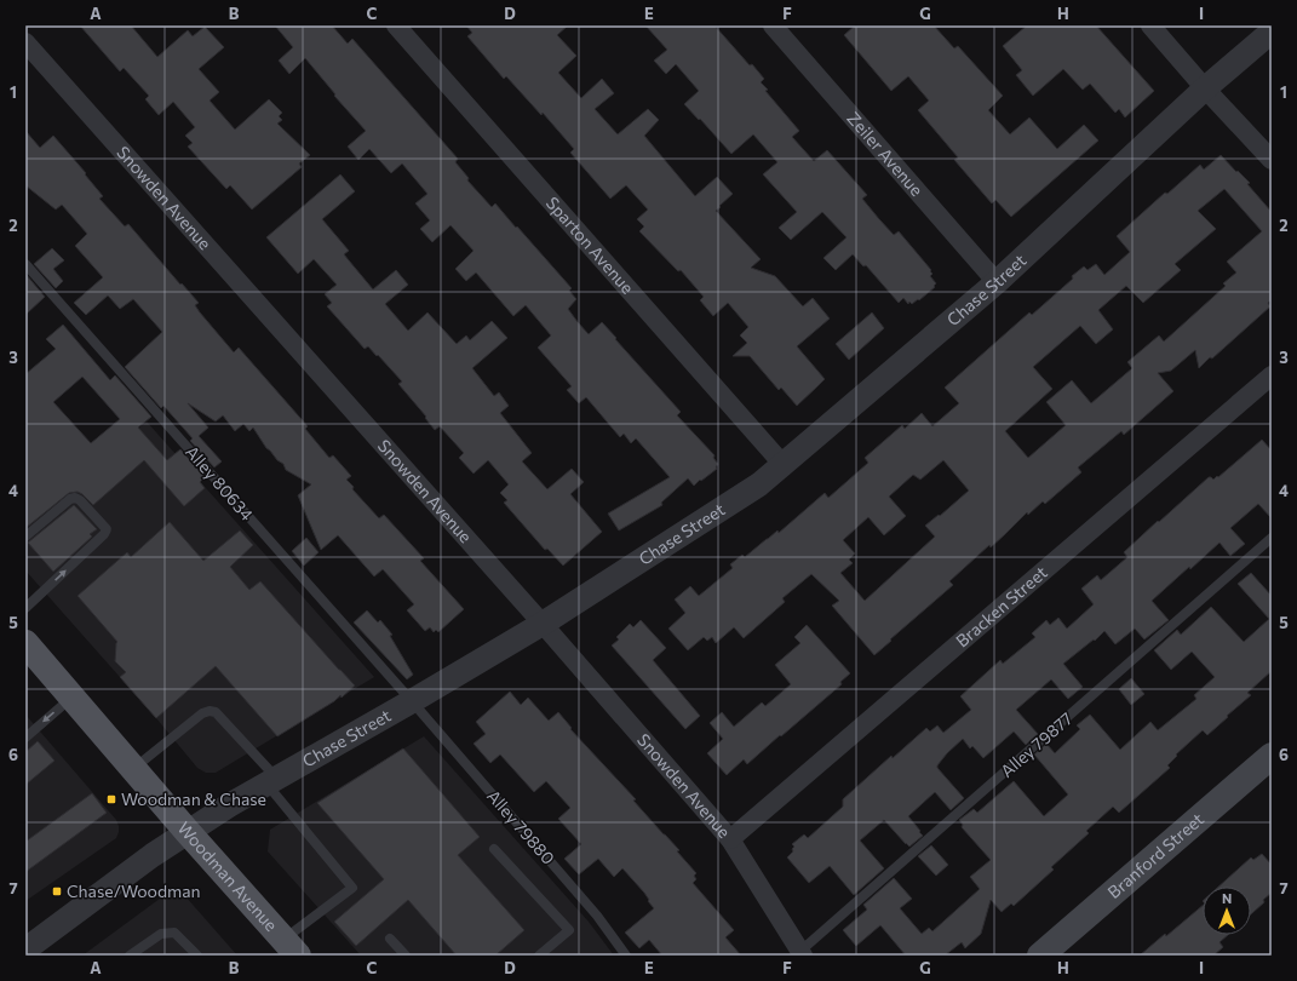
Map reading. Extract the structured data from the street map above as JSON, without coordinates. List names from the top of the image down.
{
  "streets": {
    "main road": ["Branford Street", "Woodman Avenue"],
    "street": [
      "Zeiler Avenue",
      "Snowden Avenue",
      "Sparton Avenue",
      "Chase Street",
      "Bracken Street"
    ],
    "lane": ["Alley 80634", "Alley 79877", "Alley 79880"]
  },
  "crossings": [
    ["Zeiler Avenue", "Chase Street"],
    ["Snowden Avenue", "Chase Street"],
    ["Snowden Avenue", "Bracken Street"],
    ["Snowden Avenue", "Alley 79877"],
    ["Sparton Avenue", "Chase Street"],
    ["Chase Street", "Alley 80634"],
    ["Chase Street", "Alley 79880"],
    ["Chase Street", "Woodman Avenue"],
    ["Alley 80634", "Alley 79880"]
  ],
  "places": {
    "transit": ["Woodman & Chase", "Chase/Woodman"]
  },
  "north": "top",
  "grid": {
    "columns": [
      "A",
      "B",
      "C",
      "D",
      "E",
      "F",
      "G",
      "H",
      "I"
    ],
    "rows": [
      "1",
      "2",
      "3",
      "4",
      "5",
      "6",
      "7"
    ]
  }
}
